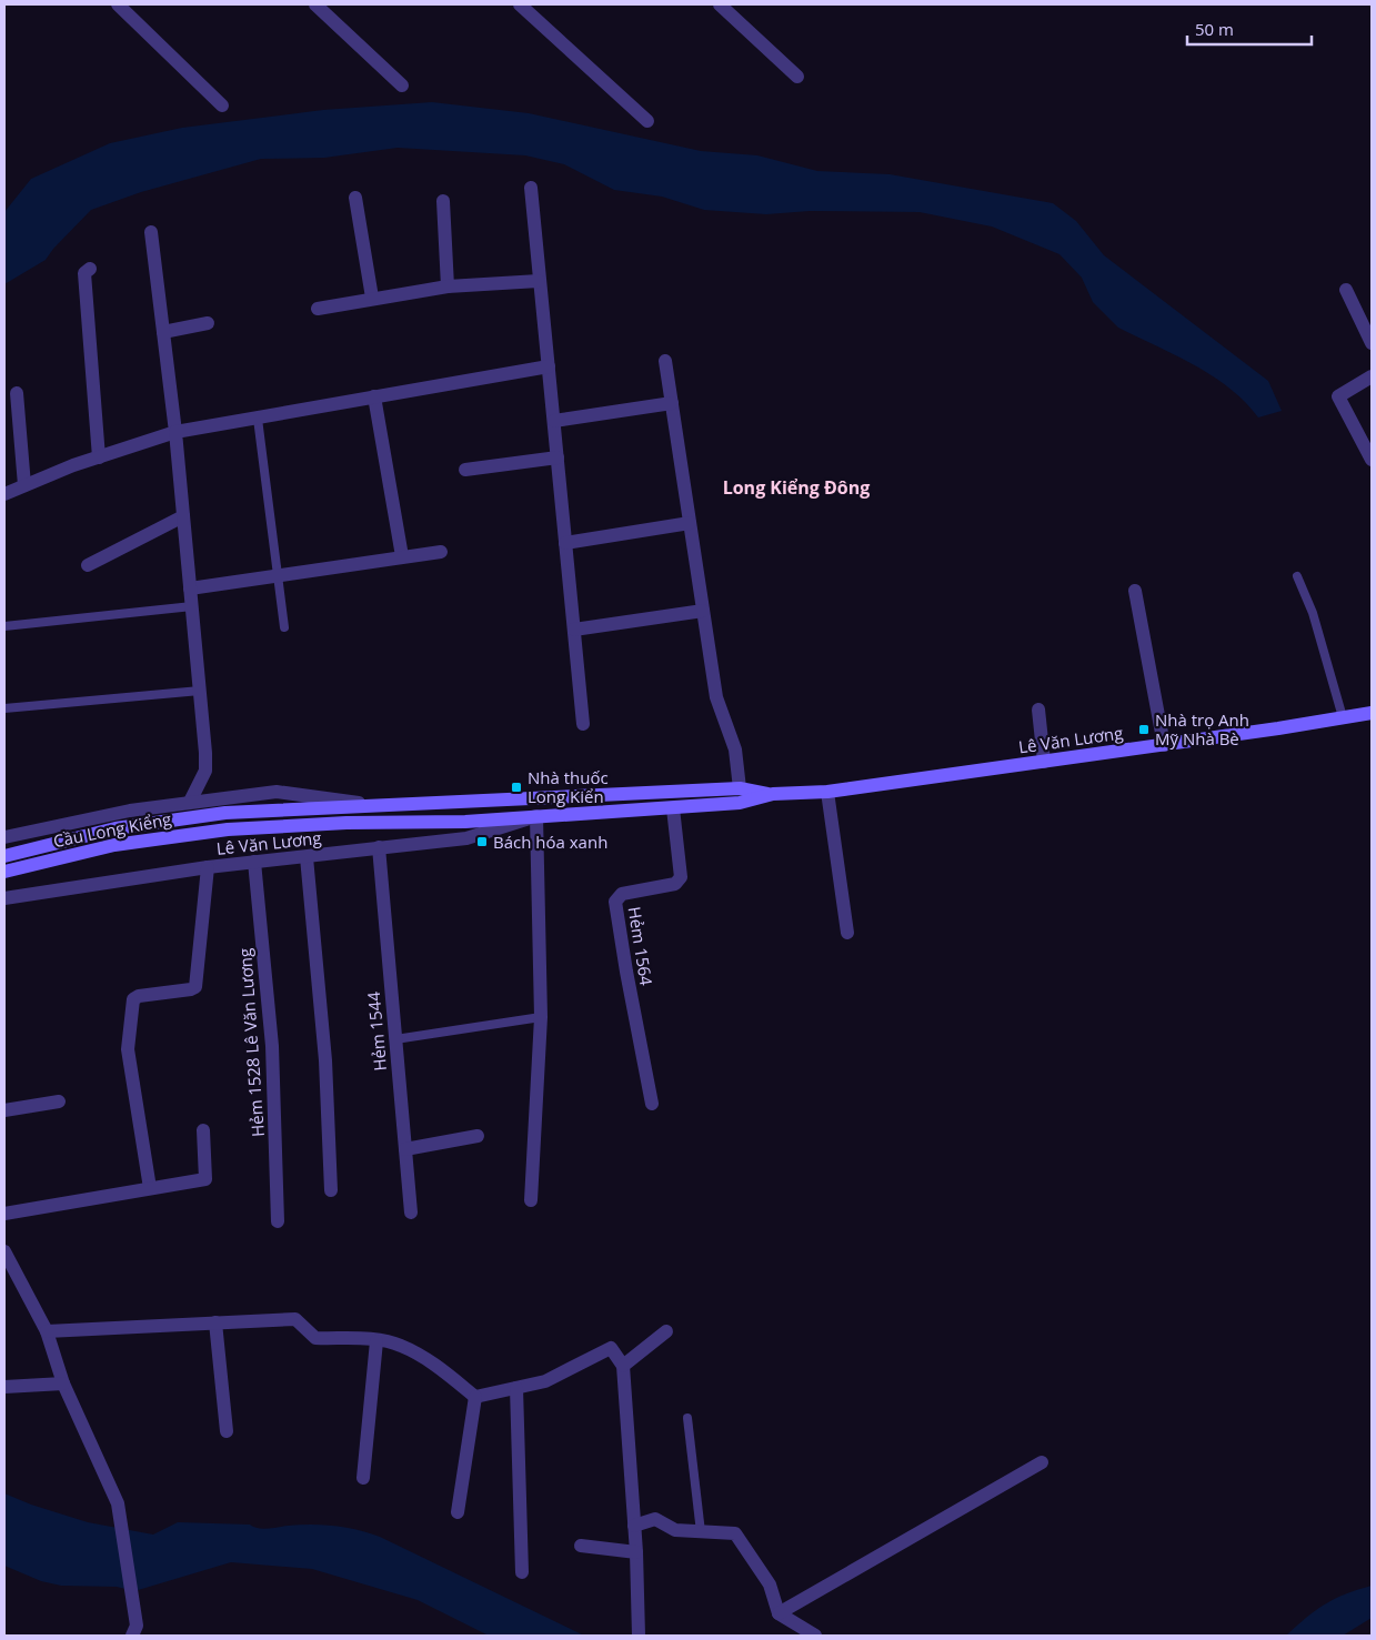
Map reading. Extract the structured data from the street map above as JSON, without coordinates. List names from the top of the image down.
{
  "streets": {
    "main road": ["Lê Văn Lương", "Cầu Long Kiểng"],
    "street": ["Hẻm 1564", "Hẻm 1544", "Hẻm 1528 Lê Văn Lương"]
  },
  "crossings": [
    ["Lê Văn Lương", "Cầu Long Kiểng"],
    ["Lê Văn Lương", "Hẻm 1564"],
    ["Lê Văn Lương", "Hẻm 1544"],
    ["Lê Văn Lương", "Hẻm 1528 Lê Văn Lương"]
  ],
  "districts": ["Long Kiểng Đông"],
  "places": {
    "transit": ["Nhà trọ Anh Mỹ Nhà Bè", "Nhà thuốc Long Kiển", "Bách hóa xanh"]
  },
  "scale_bar": "50 m"
}
